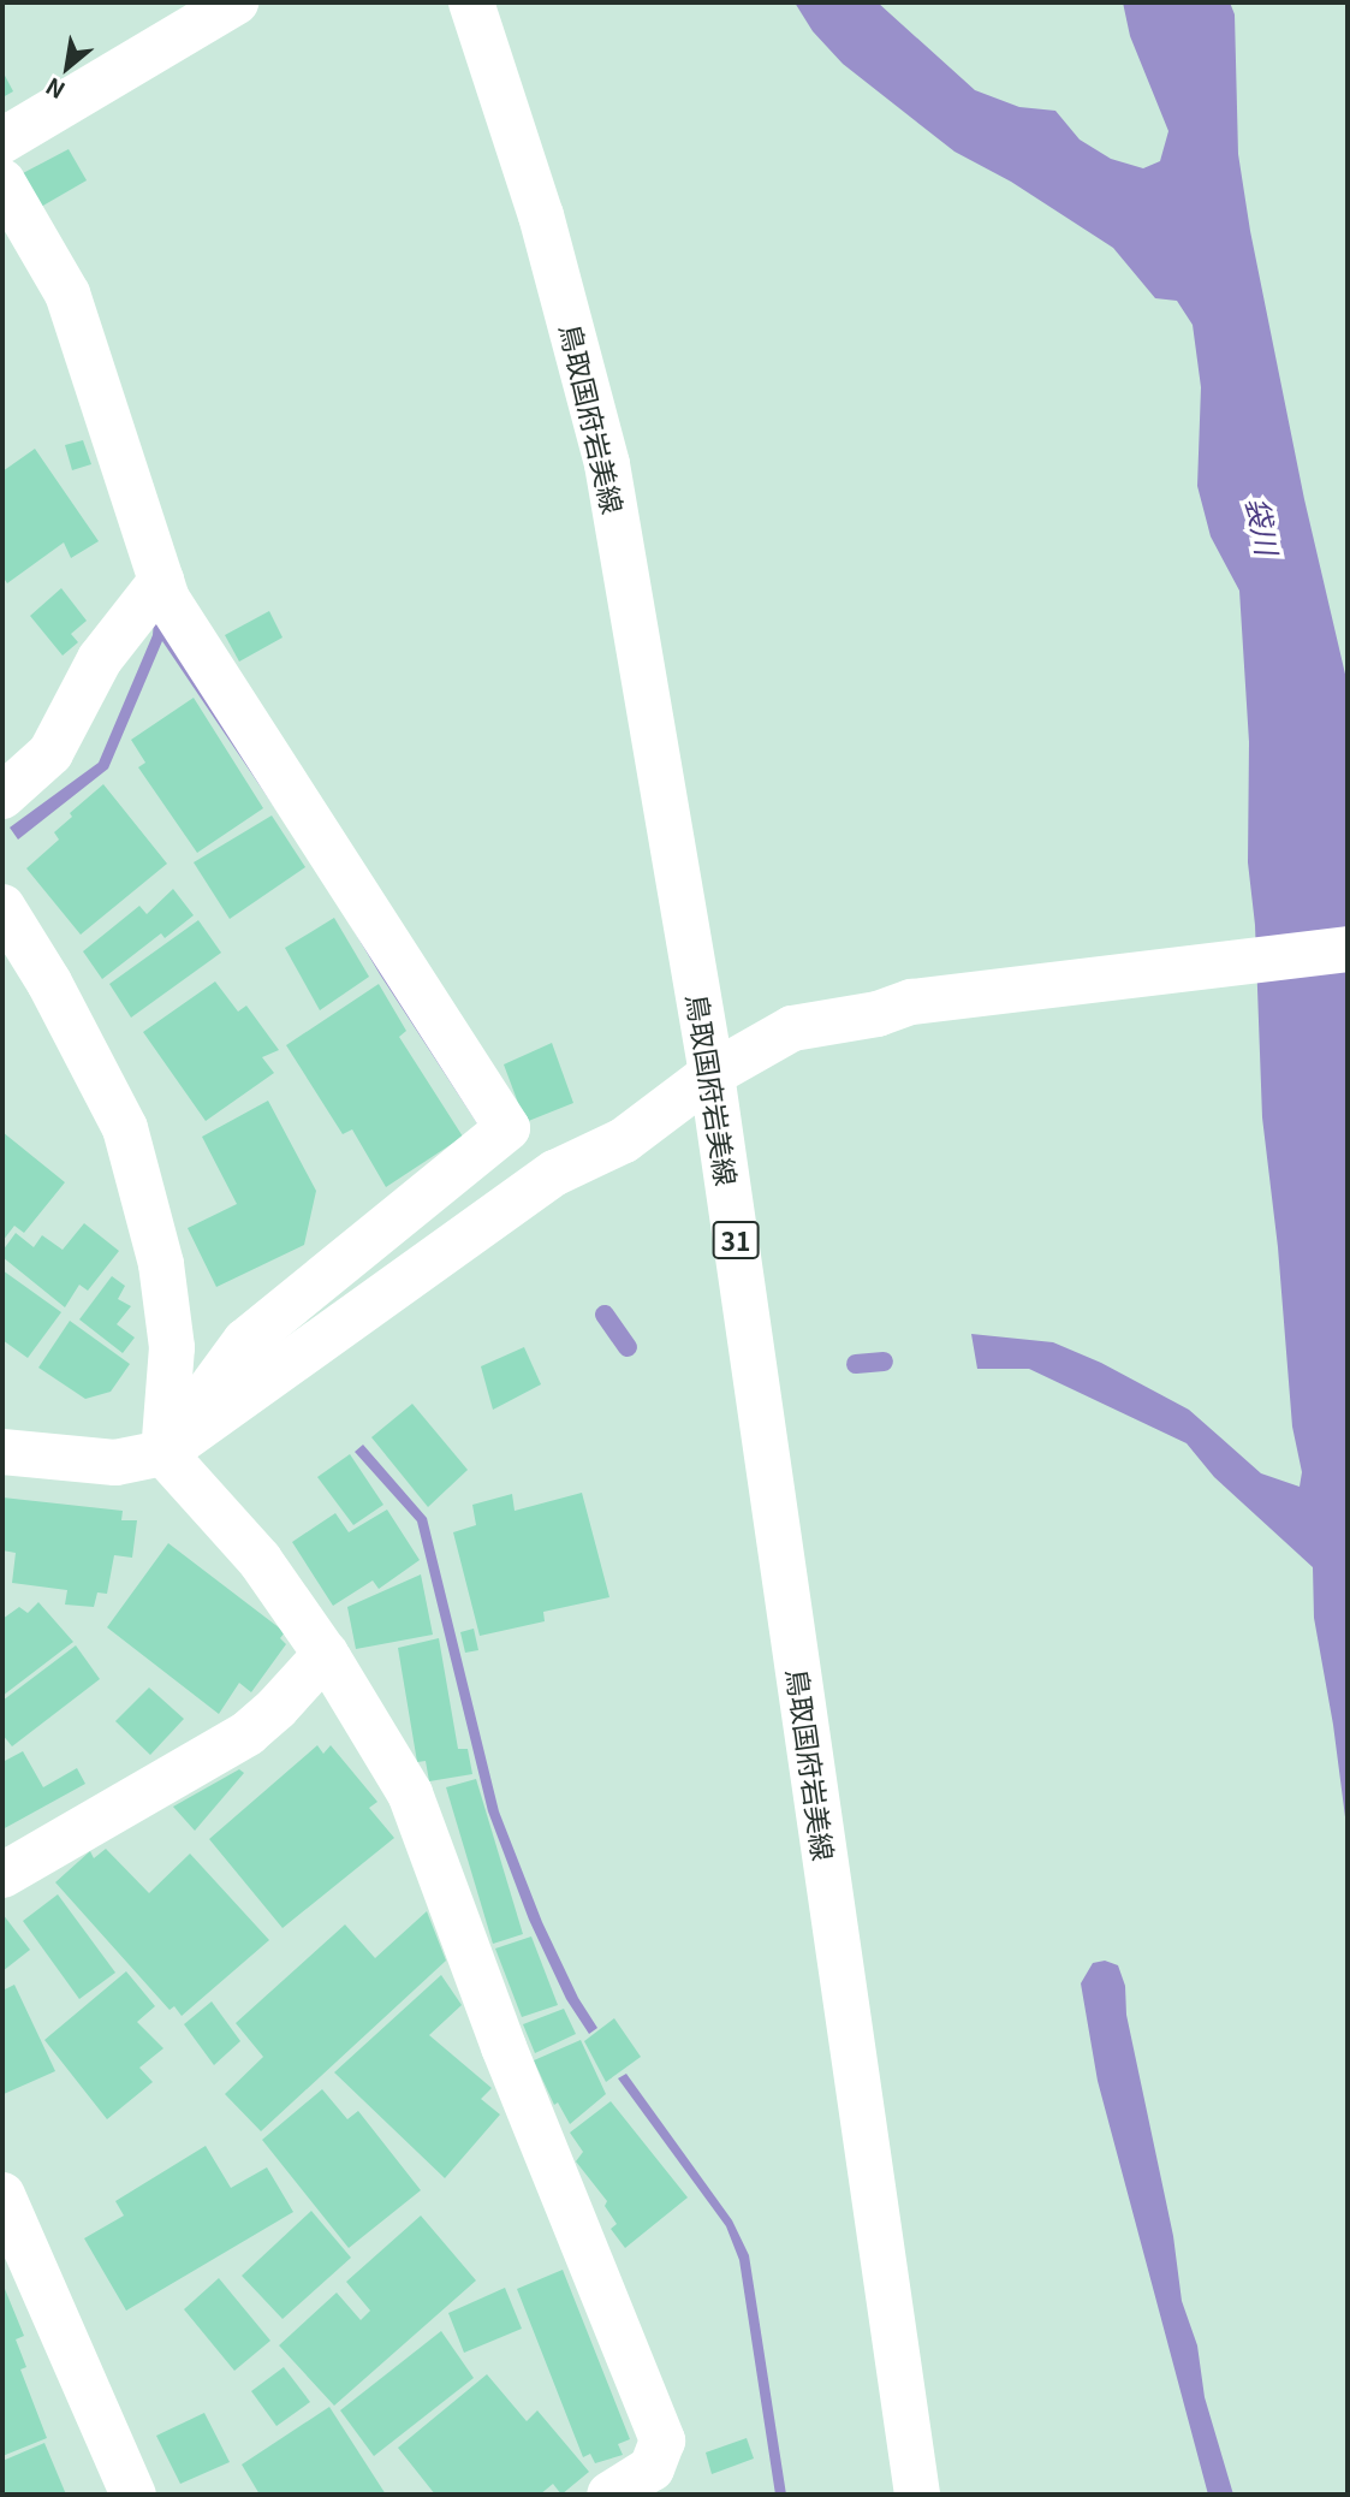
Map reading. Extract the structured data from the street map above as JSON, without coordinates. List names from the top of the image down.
{
  "streets": {
    "street": ["鳥取国府岩美線", "31"]
  },
  "water": ["袋川"],
  "north": "bottom left"
}
